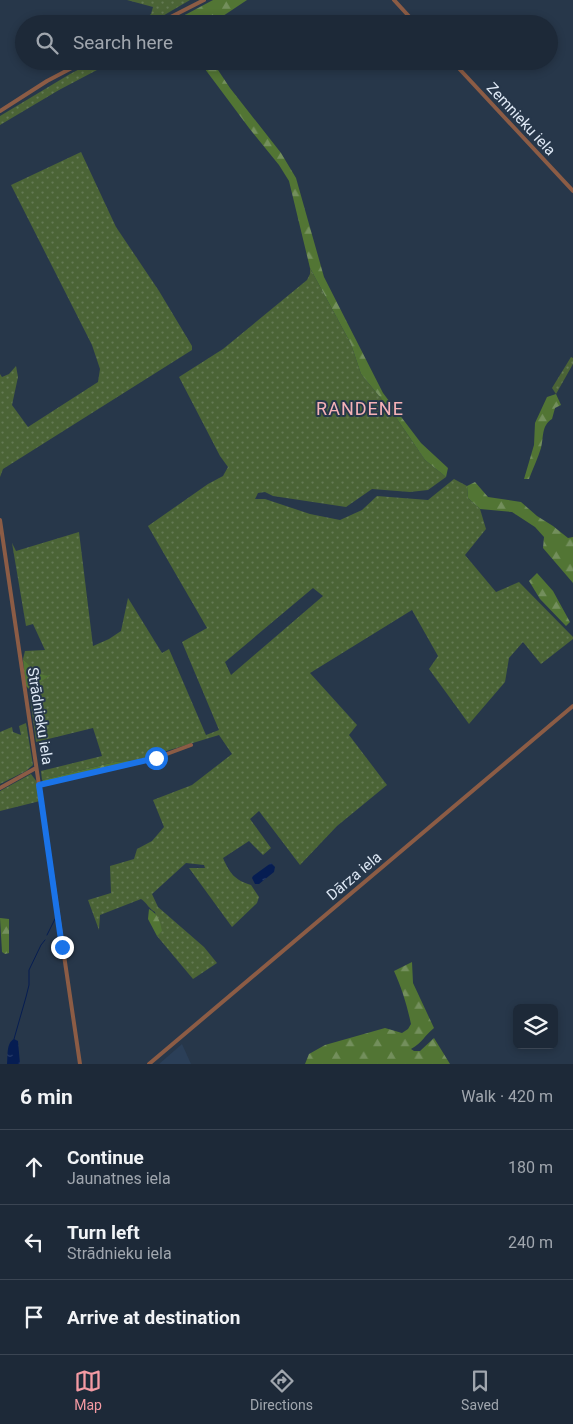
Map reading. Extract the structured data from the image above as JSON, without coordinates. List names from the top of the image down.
{
  "streets": {
    "street": ["Zemnieku iela", "Strādnieku iela", "Dārza iela"]
  },
  "districts": ["RANDENE"],
  "page": {
    "search": "Search here",
    "heading": ["6 min", "Walk · 420 m"],
    "list": [
      ["Continue", "Jaunatnes iela", "180 m"],
      ["Turn left", "Strādnieku iela", "240 m"],
      "Arrive at destination"
    ],
    "nav": ["Map", "Directions", "Saved"]
  }
}
